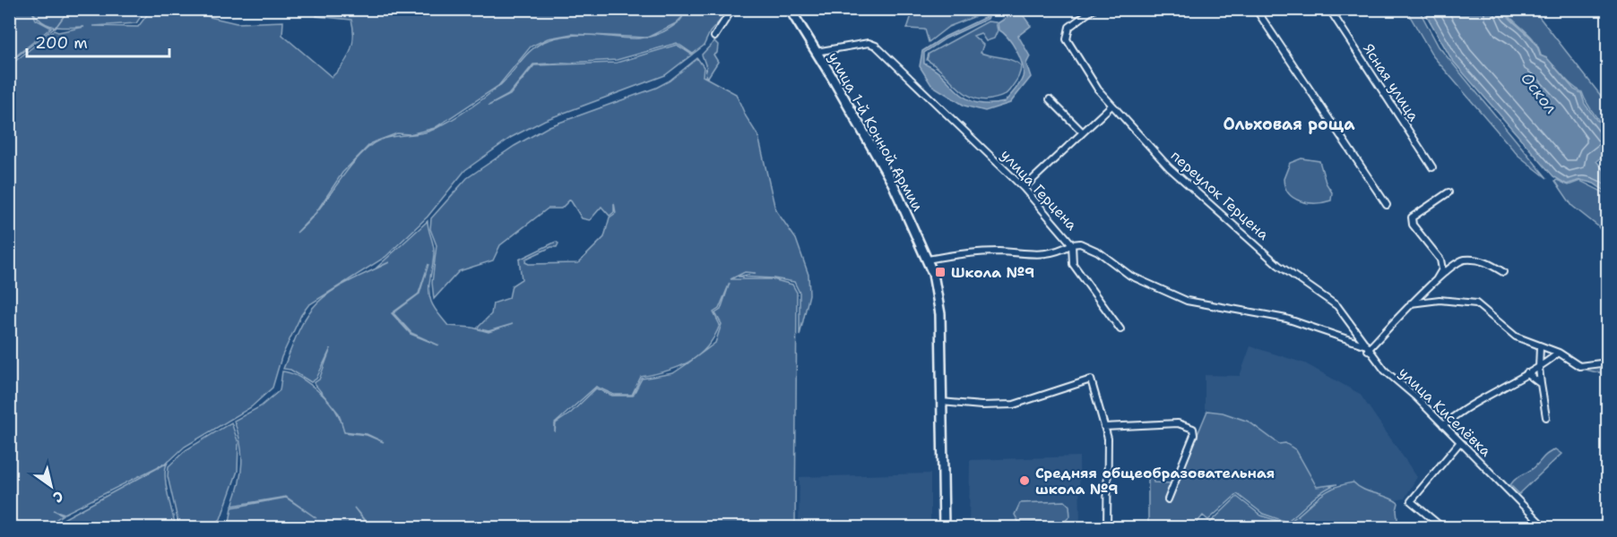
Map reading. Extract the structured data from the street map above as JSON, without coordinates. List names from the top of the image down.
{
  "streets": {
    "main road": ["улица 1-й Конной Армии"],
    "street": [
      "Ясная улица",
      "улица Герцена",
      "переулок Герцена",
      "улица Киселёвка"
    ]
  },
  "crossings": [
    ["улица 1-й Конной Армии", "улица Герцена"],
    ["улица Герцена", "улица Киселёвка"],
    ["переулок Герцена", "улица Киселёвка"]
  ],
  "districts": ["Ольховая роща"],
  "water": ["Оскол"],
  "places": {
    "transit": ["Школа №9"],
    "other": ["Средняя общеобразовательная школа №9"]
  },
  "scale_bar": "200 m",
  "north": "bottom right"
}
